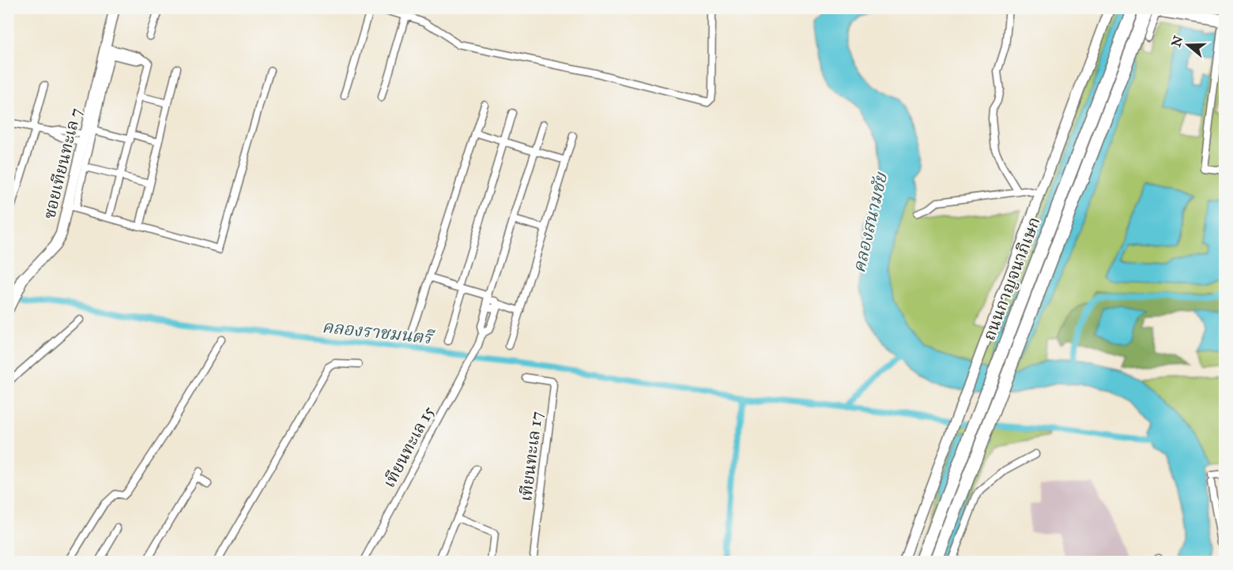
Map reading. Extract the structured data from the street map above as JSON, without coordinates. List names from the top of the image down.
{
  "streets": {
    "highway": ["ถนนกาญจนาภิเษก"],
    "main road": ["ซอยเทียนทะเล 7"],
    "street": ["เทียนทะเล 15", "เทียนทะเล 17"]
  },
  "water": ["คลองสนามชัย", "คลองราชมนตรี"],
  "north": "left"
}
